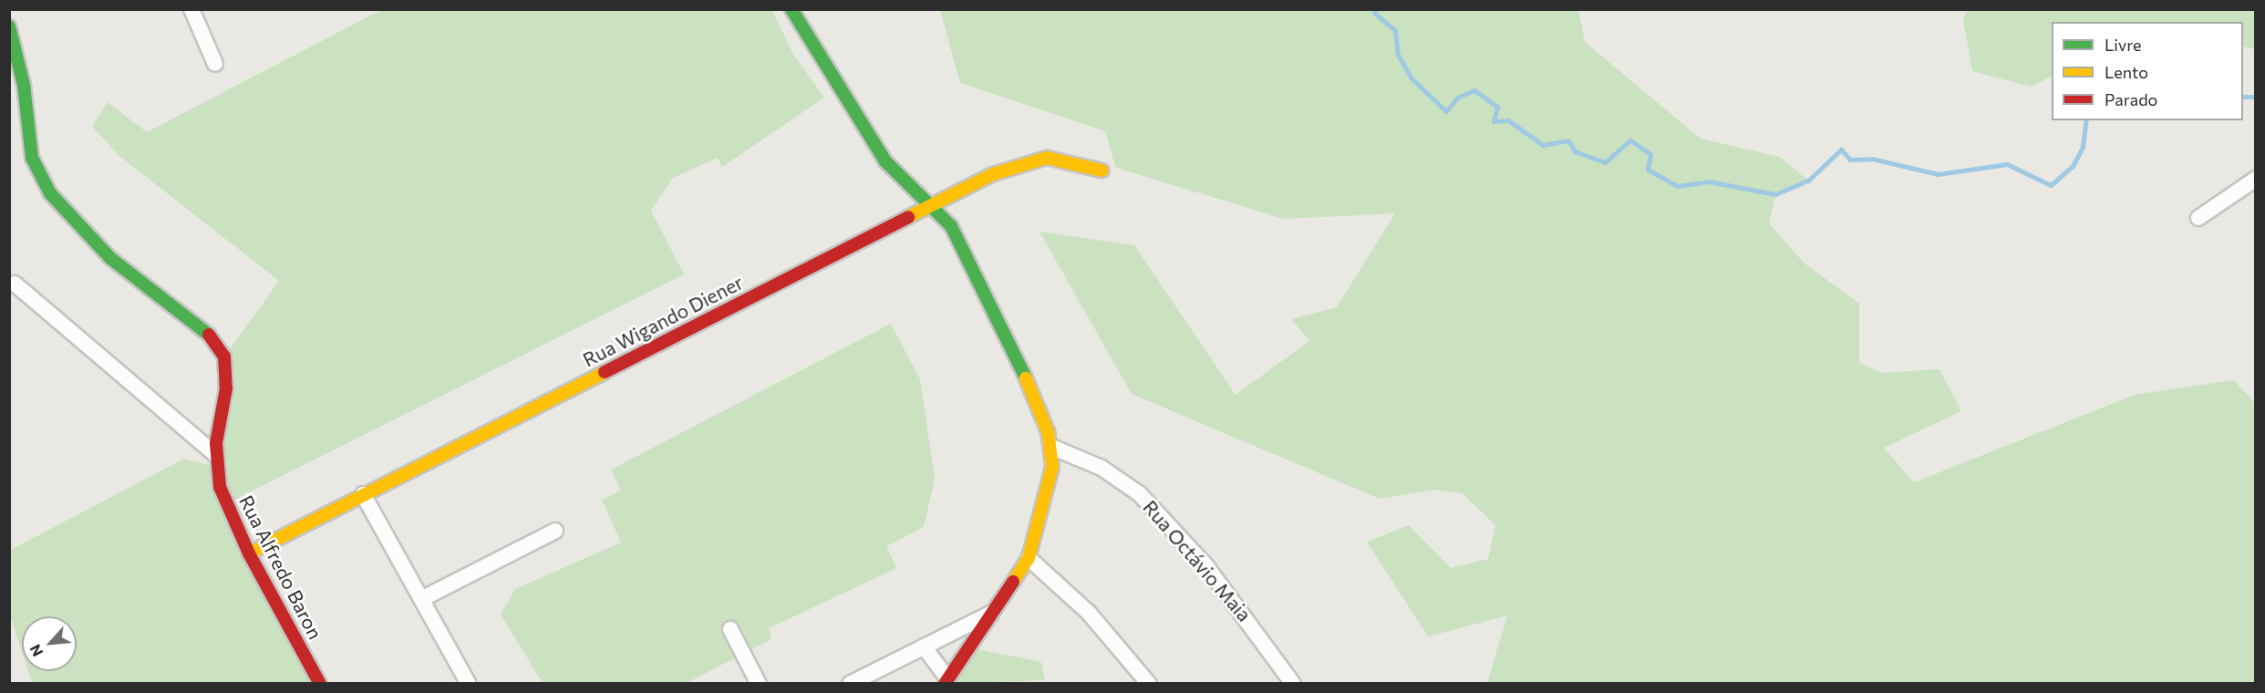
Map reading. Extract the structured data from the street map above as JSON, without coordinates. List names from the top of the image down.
{
  "streets": {
    "street": ["Rua Wigando Diener", "Rua Octávio Maia", "Rua Alfredo Baron"]
  },
  "crossings": [
    ["Rua Wigando Diener", "Rua Alfredo Baron"]
  ],
  "legend": ["Livre", "Lento", "Parado"],
  "north": "bottom left"
}
